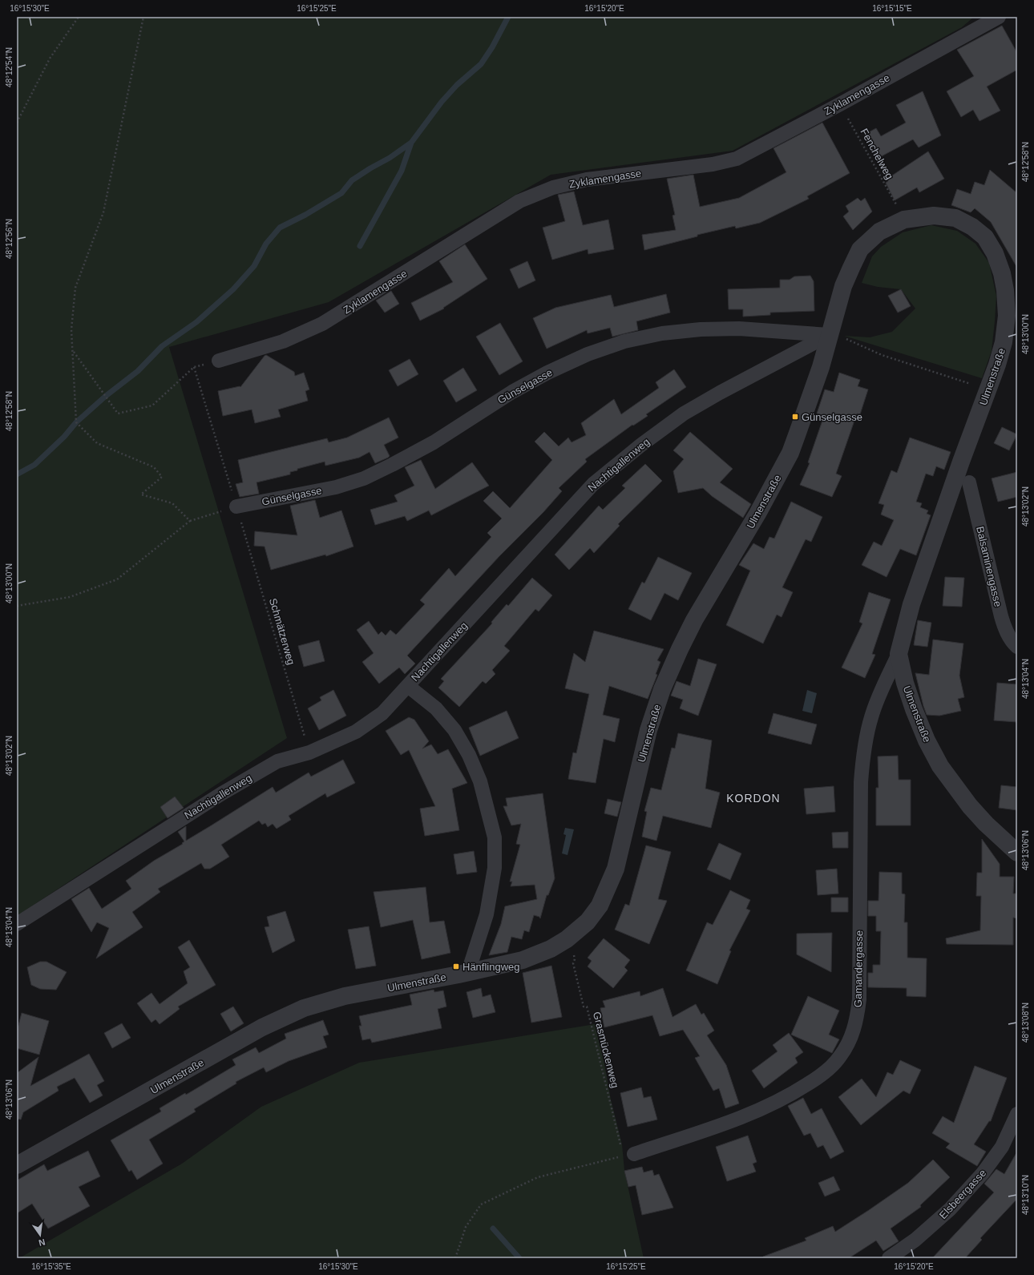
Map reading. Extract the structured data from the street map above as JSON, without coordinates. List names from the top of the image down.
{
  "streets": {
    "street": [
      "Zyklamengasse",
      "Ulmenstraße",
      "Günselgasse",
      "Nachtigallenweg",
      "Balsaminengasse",
      "Gamandergasse",
      "Elsbeergasse"
    ],
    "path": ["Fenchelweg", "Schmätzerweg", "Grasmückenweg"]
  },
  "crossings": [
    ["Zyklamengasse", "Fenchelweg"],
    ["Ulmenstraße", "Günselgasse"],
    ["Ulmenstraße", "Nachtigallenweg"],
    ["Ulmenstraße", "Gamandergasse"],
    ["Günselgasse", "Nachtigallenweg"],
    ["Nachtigallenweg", "Schmätzerweg"],
    ["Gamandergasse", "Grasmückenweg"]
  ],
  "districts": ["KORDON"],
  "places": {
    "transit": ["Günselgasse", "Hänflingweg"]
  },
  "north": "bottom",
  "coordinates": [
    "16°15'30\"E",
    "16°15'25\"E",
    "16°15'20\"E",
    "16°15'15\"E",
    "48°12'54\"N",
    "48°12'58\"N",
    "48°12'56\"N",
    "48°13'00\"N",
    "48°13'02\"N",
    "48°13'04\"N",
    "48°13'06\"N",
    "48°13'08\"N",
    "48°13'10\"N",
    "16°15'35\"E"
  ]
}
